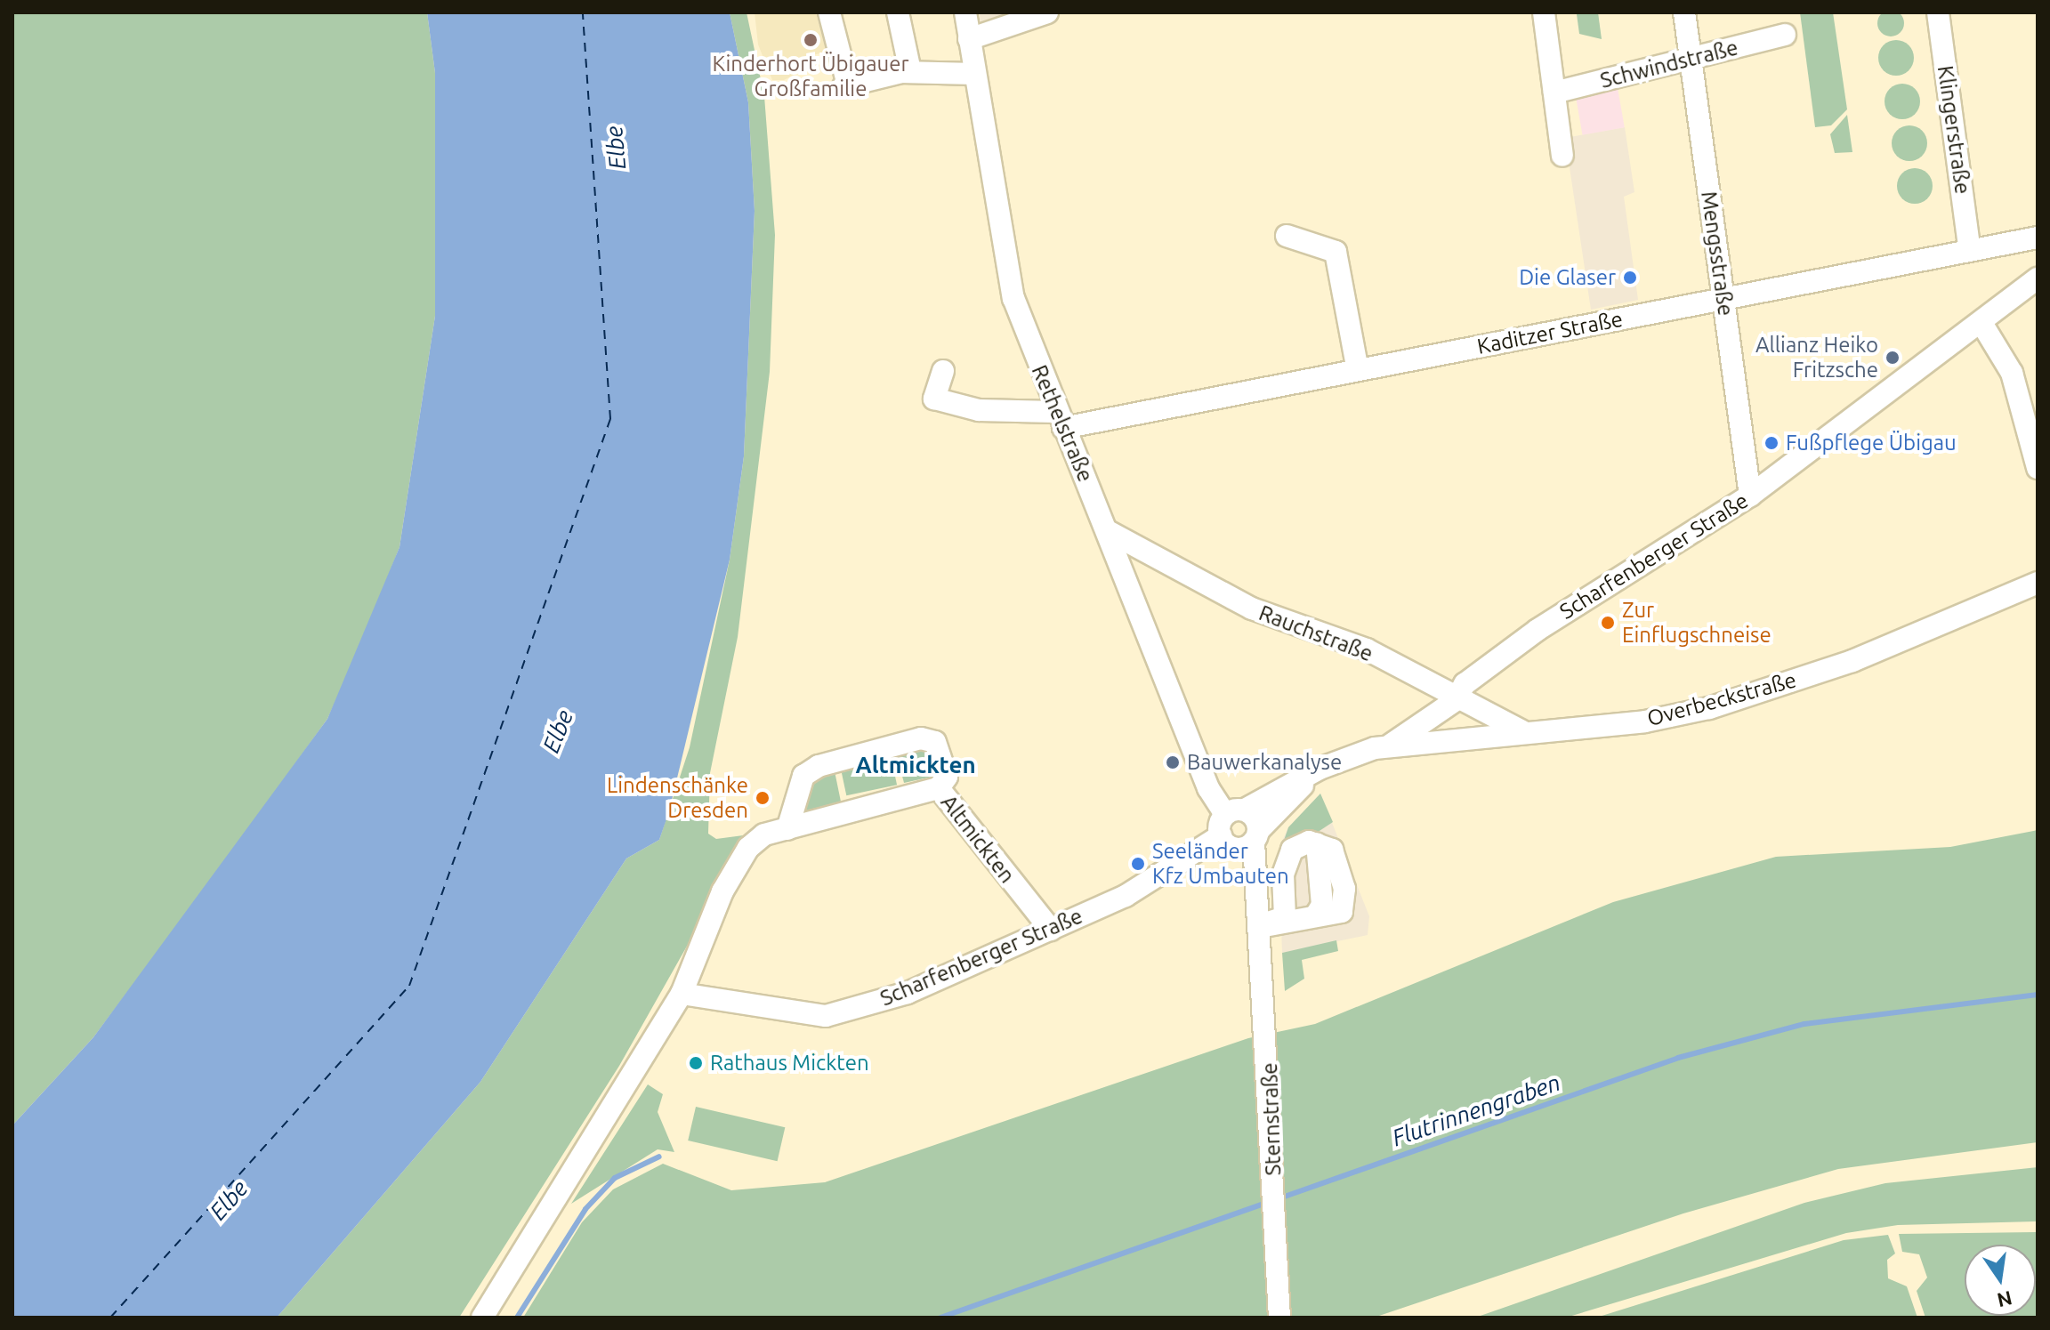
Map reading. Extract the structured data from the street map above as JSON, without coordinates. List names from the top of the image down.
{
  "streets": {
    "street": [
      "Schwindstraße",
      "Klingerstraße",
      "Mengsstraße",
      "Kaditzer Straße",
      "Rethelstraße",
      "Scharfenberger Straße",
      "Rauchstraße",
      "Overbeckstraße",
      "Altmickten",
      "Sternstraße"
    ]
  },
  "crossings": [
    ["Schwindstraße", "Mengsstraße"],
    ["Klingerstraße", "Kaditzer Straße"],
    ["Mengsstraße", "Kaditzer Straße"],
    ["Mengsstraße", "Scharfenberger Straße"],
    ["Kaditzer Straße", "Rethelstraße"],
    ["Rethelstraße", "Scharfenberger Straße"],
    ["Rethelstraße", "Rauchstraße"],
    ["Rethelstraße", "Sternstraße"],
    ["Scharfenberger Straße", "Rauchstraße"],
    ["Scharfenberger Straße", "Overbeckstraße"],
    ["Scharfenberger Straße", "Altmickten"],
    ["Scharfenberger Straße", "Sternstraße"],
    ["Rauchstraße", "Overbeckstraße"]
  ],
  "districts": ["Altmickten"],
  "water": ["Elbe", "Flutrinnengraben"],
  "places": [
    "Kinderhort Übigauer Großfamilie",
    "Die Glaser",
    "Allianz Heiko Fritzsche",
    "Fußpflege Übigau",
    "Zur Einflugschneise",
    "Bauwerkanalyse",
    "Lindenschänke Dresden",
    "Seeländer Kfz Umbauten",
    "Rathaus Mickten"
  ],
  "north": "bottom"
}
